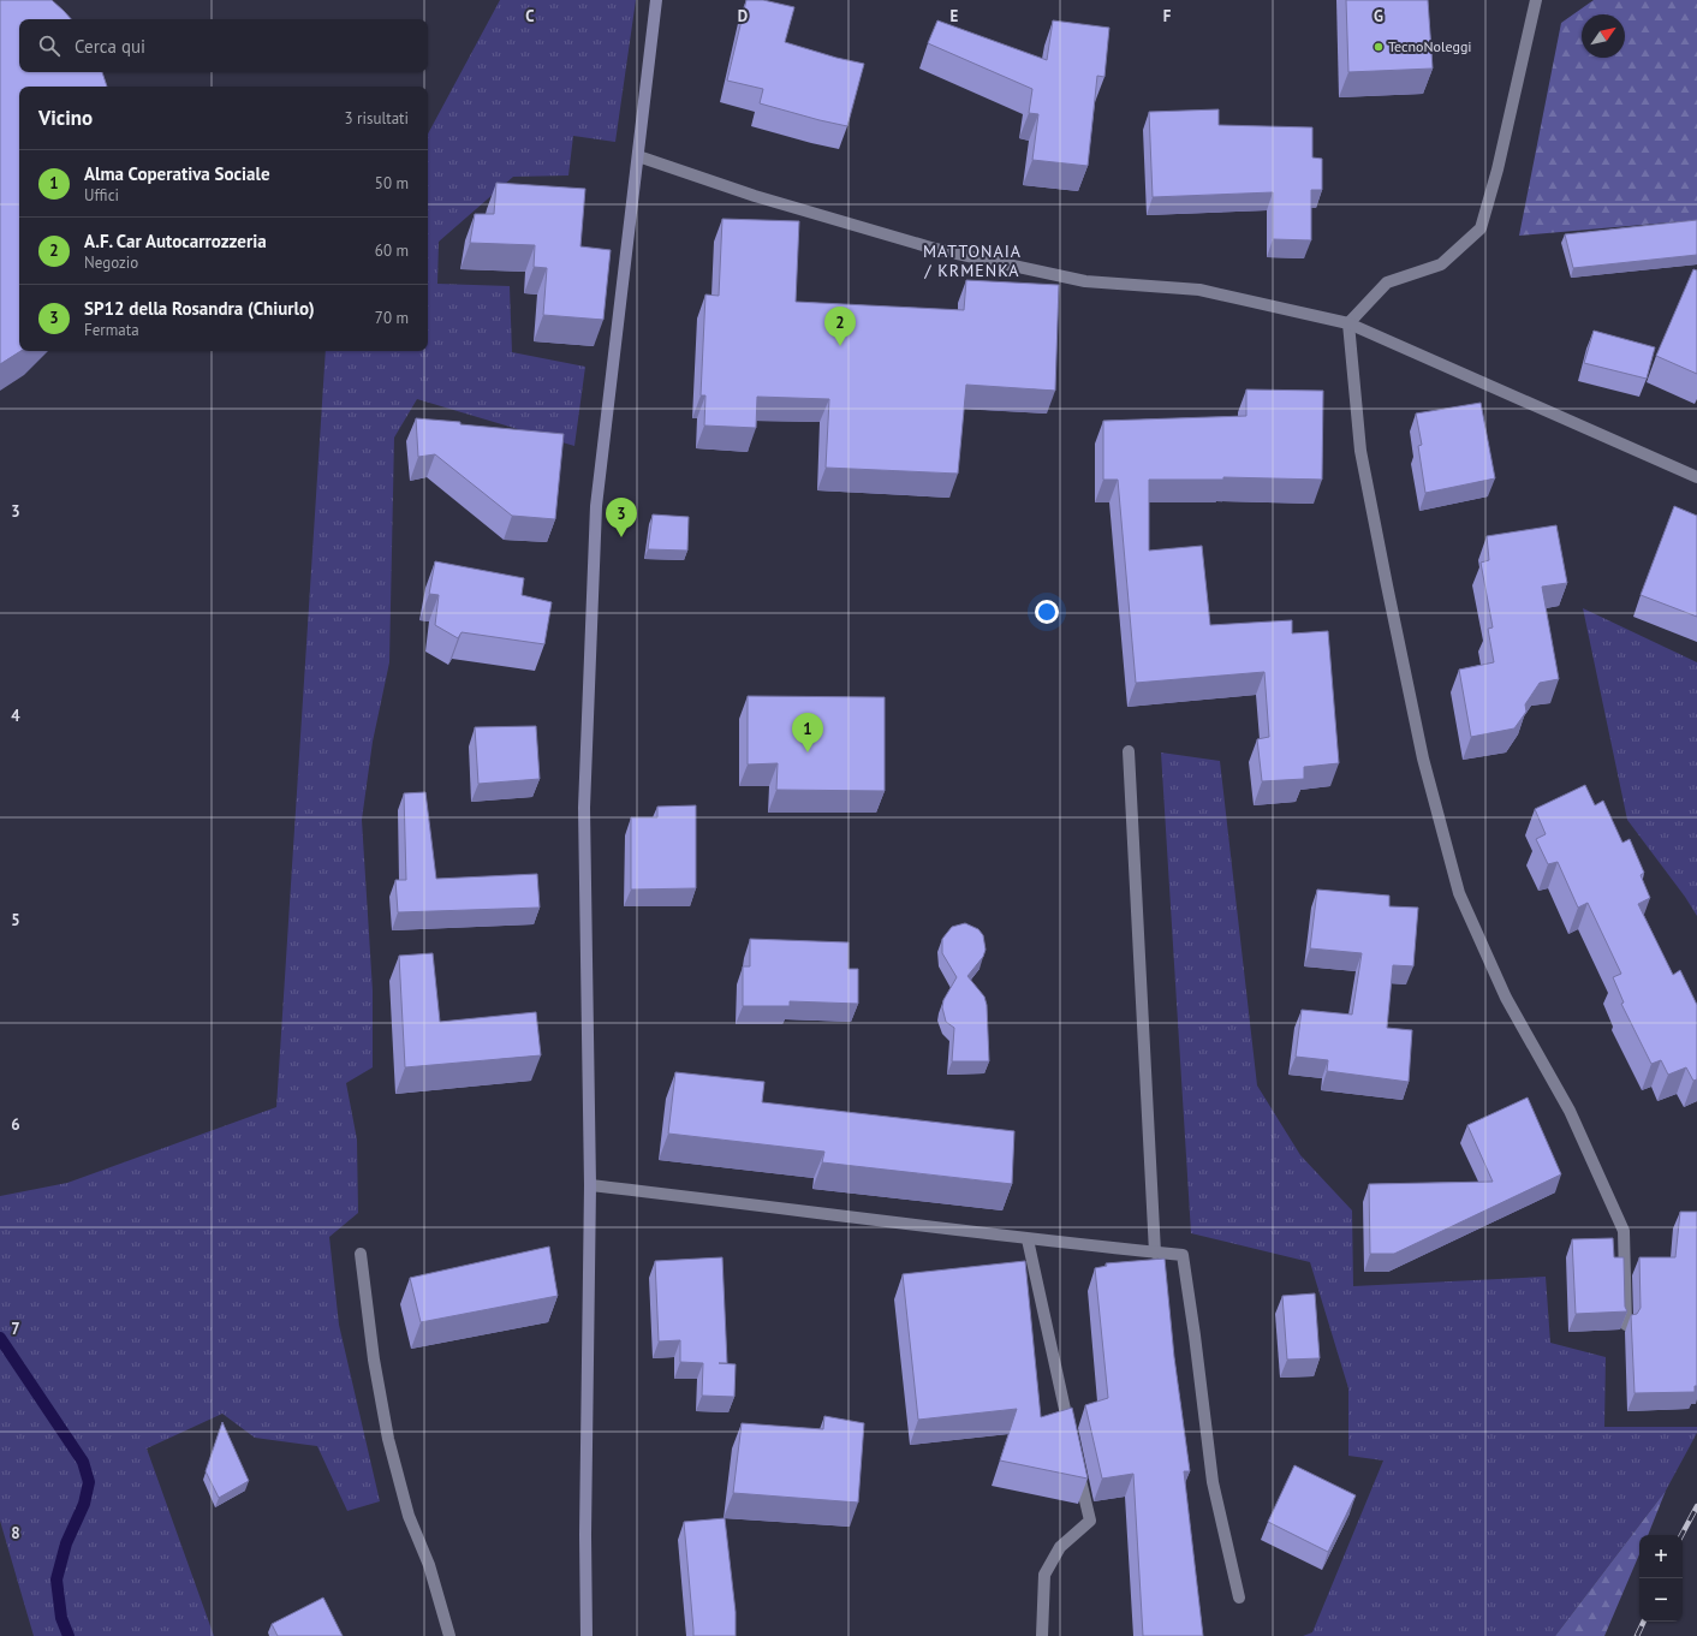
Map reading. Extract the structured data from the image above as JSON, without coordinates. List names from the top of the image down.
{
  "districts": ["MATTONAIA / KRMENKA"],
  "places": ["TecnoNoleggi"],
  "north": "top right",
  "page": {
    "search": "Cerca qui",
    "heading": ["Vicino", "3 risultati"],
    "list": [
      {
        "mark": "1",
        "name": "Alma Coperativa Sociale",
        "note": "Uffici",
        "value": "50 m"
      },
      {
        "mark": "2",
        "name": "A.F. Car Autocarrozzeria",
        "note": "Negozio",
        "value": "60 m"
      },
      {
        "mark": "3",
        "name": "SP12 della Rosandra (Chiurlo)",
        "note": "Fermata",
        "value": "70 m"
      }
    ],
    "pins": ["2", "3", "1"],
    "map_buttons": ["+", "−"]
  },
  "grid": {
    "columns": [
      "C",
      "D",
      "E",
      "F",
      "G"
    ],
    "rows": [
      "3",
      "4",
      "5",
      "6",
      "7",
      "8"
    ]
  }
}
